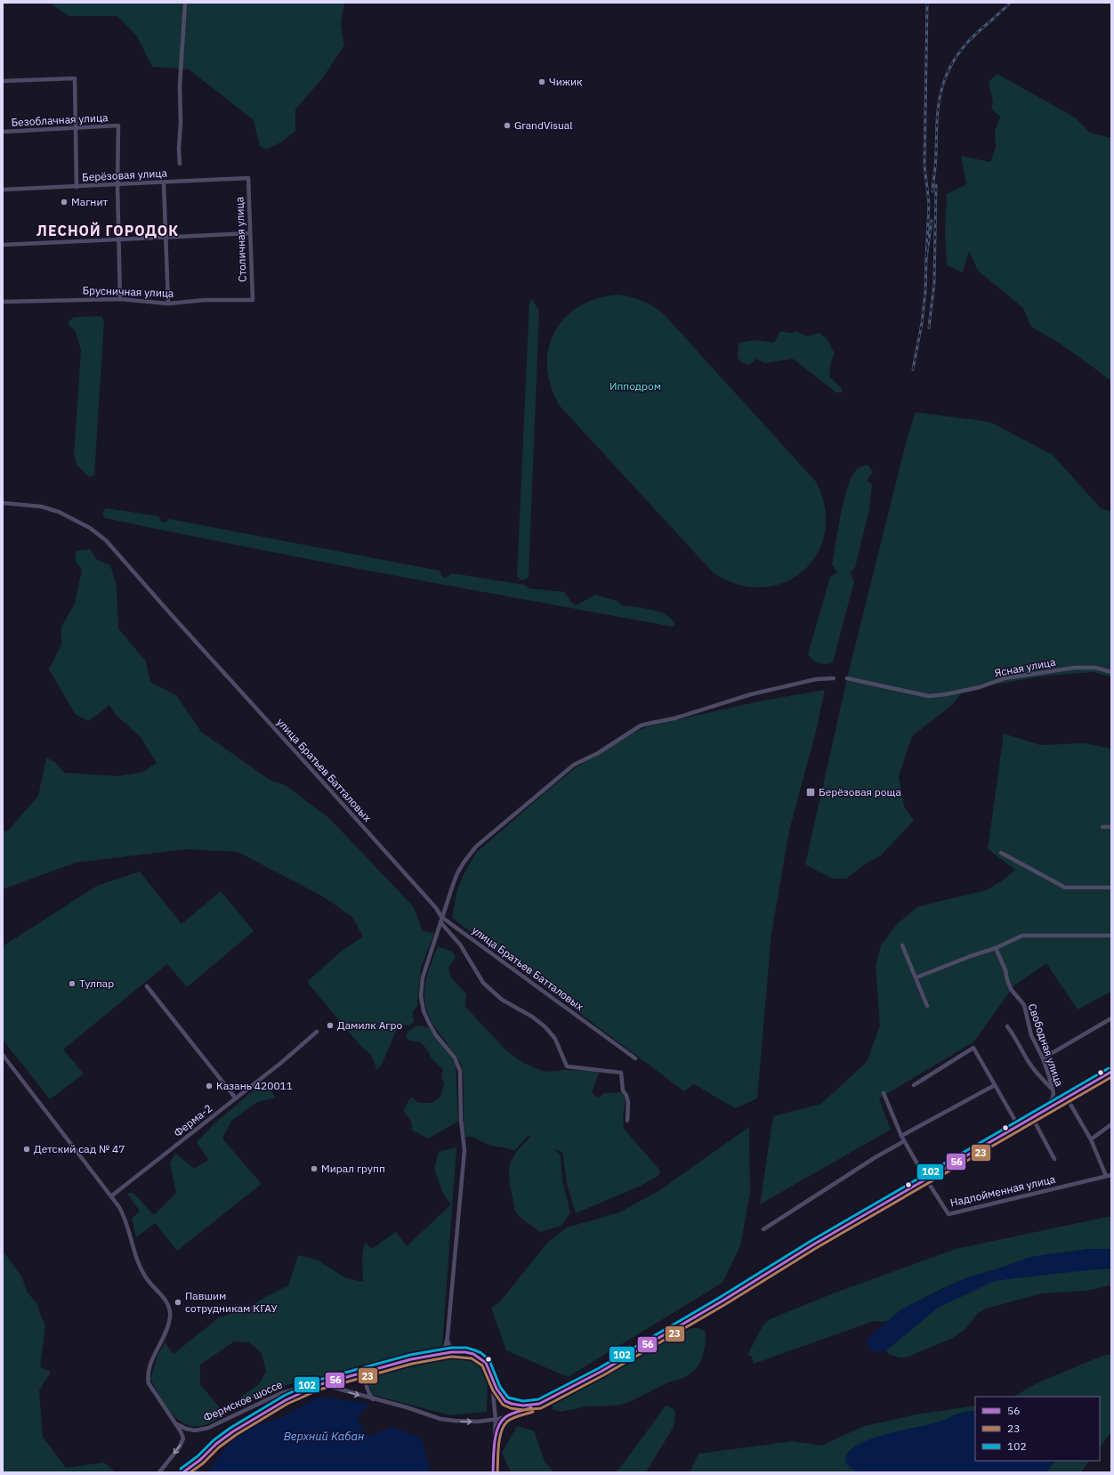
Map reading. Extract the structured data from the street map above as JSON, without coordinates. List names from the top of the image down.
{
  "streets": {
    "street": [
      "Безоблачная улица",
      "Берёзовая улица",
      "Столичная улица",
      "Брусничная улица",
      "Ясная улица",
      "улица Братьев Батталовых",
      "Свободная улица",
      "Ферма-2",
      "Надпойменная улица",
      "Фермское шоссе"
    ]
  },
  "crossings": [
    ["Безоблачная улица", "Берёзовая улица"],
    ["Берёзовая улица", "Столичная улица"],
    ["Столичная улица", "Брусничная улица"],
    ["Свободная улица", "Надпойменная улица"],
    ["Свободная улица", "Фермское шоссе"],
    ["Надпойменная улица", "Фермское шоссе"]
  ],
  "districts": ["ЛЕСНОЙ ГОРОДОК"],
  "water": ["Верхний Кабан"],
  "parks": ["Ипподром"],
  "places": {
    "other": [
      "Чижик",
      "GrandVisual",
      "Магнит",
      "Тулпар",
      "Дамилк Агро",
      "Казань 420011",
      "Детский сад № 47",
      "Мирал групп",
      "Павшим сотрудникам КГАУ"
    ],
    "transit": ["Берёзовая роща"]
  },
  "lines": ["transit line 102", "transit line 56", "transit line 23"],
  "legend": ["56", "23", "102"]
}
